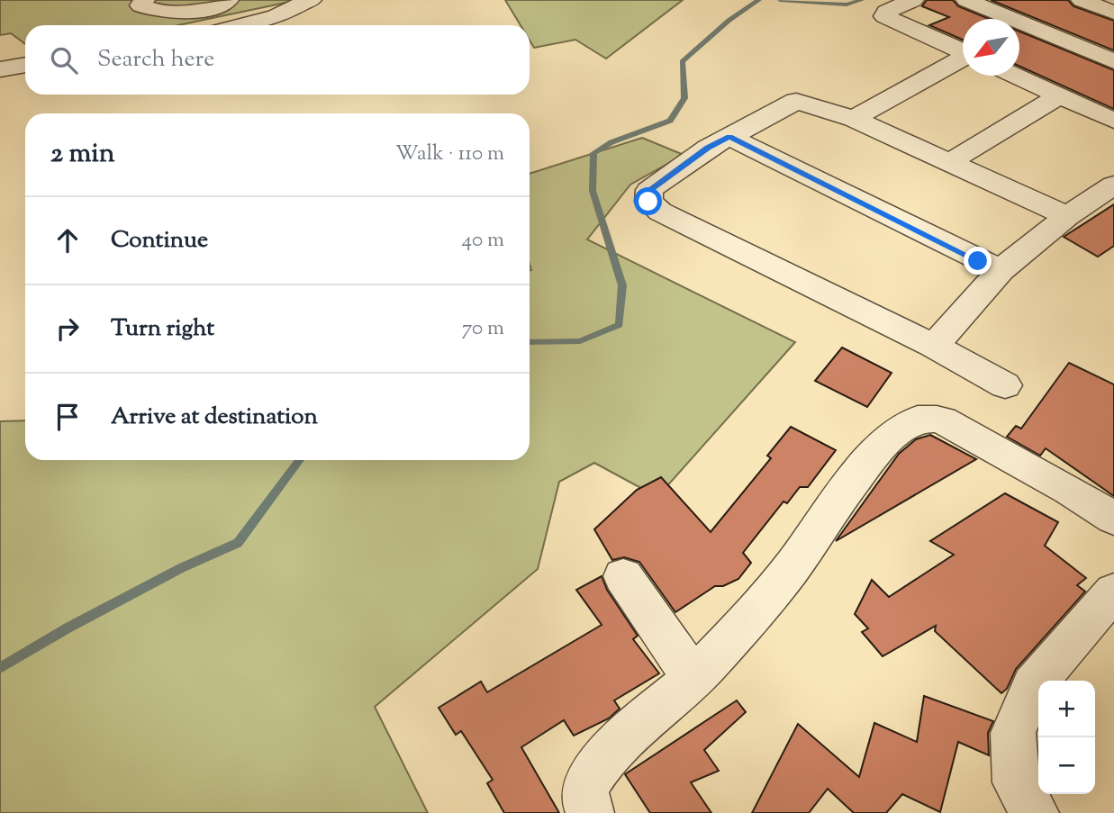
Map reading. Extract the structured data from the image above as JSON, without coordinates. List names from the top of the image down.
{
  "north": "bottom left",
  "page": {
    "search": "Search here",
    "heading": ["2 min", "Walk · 110 m"],
    "list": [
      ["Continue", "40 m"],
      ["Turn right", "70 m"],
      "Arrive at destination"
    ],
    "map_buttons": ["+", "−"]
  }
}
